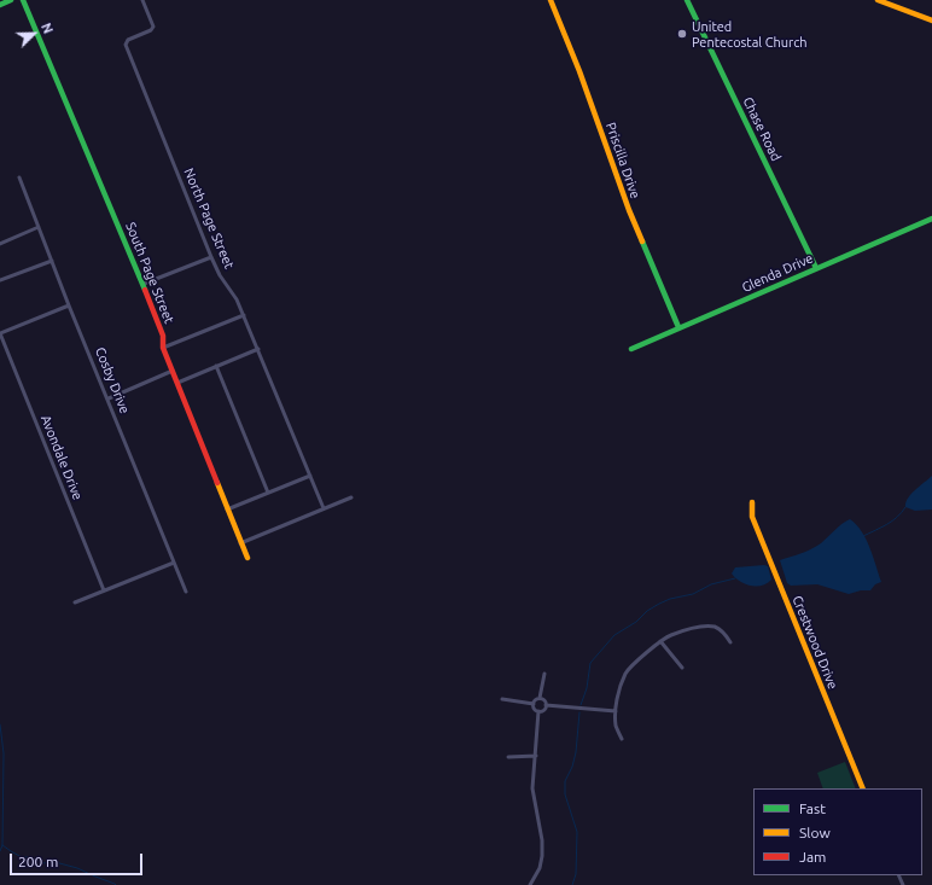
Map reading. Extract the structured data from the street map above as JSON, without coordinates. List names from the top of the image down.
{
  "streets": {
    "main road": [
      "Chase Road",
      "Priscilla Drive",
      "South Page Street",
      "Glenda Drive",
      "Crestwood Drive"
    ],
    "street": ["North Page Street", "Cosby Drive", "Avondale Drive"]
  },
  "crossings": [
    ["Chase Road", "Glenda Drive"],
    ["Priscilla Drive", "Glenda Drive"]
  ],
  "places": ["United Pentecostal Church"],
  "legend": ["Fast", "Slow", "Jam"],
  "scale_bar": "200 m",
  "north": "top right"
}
